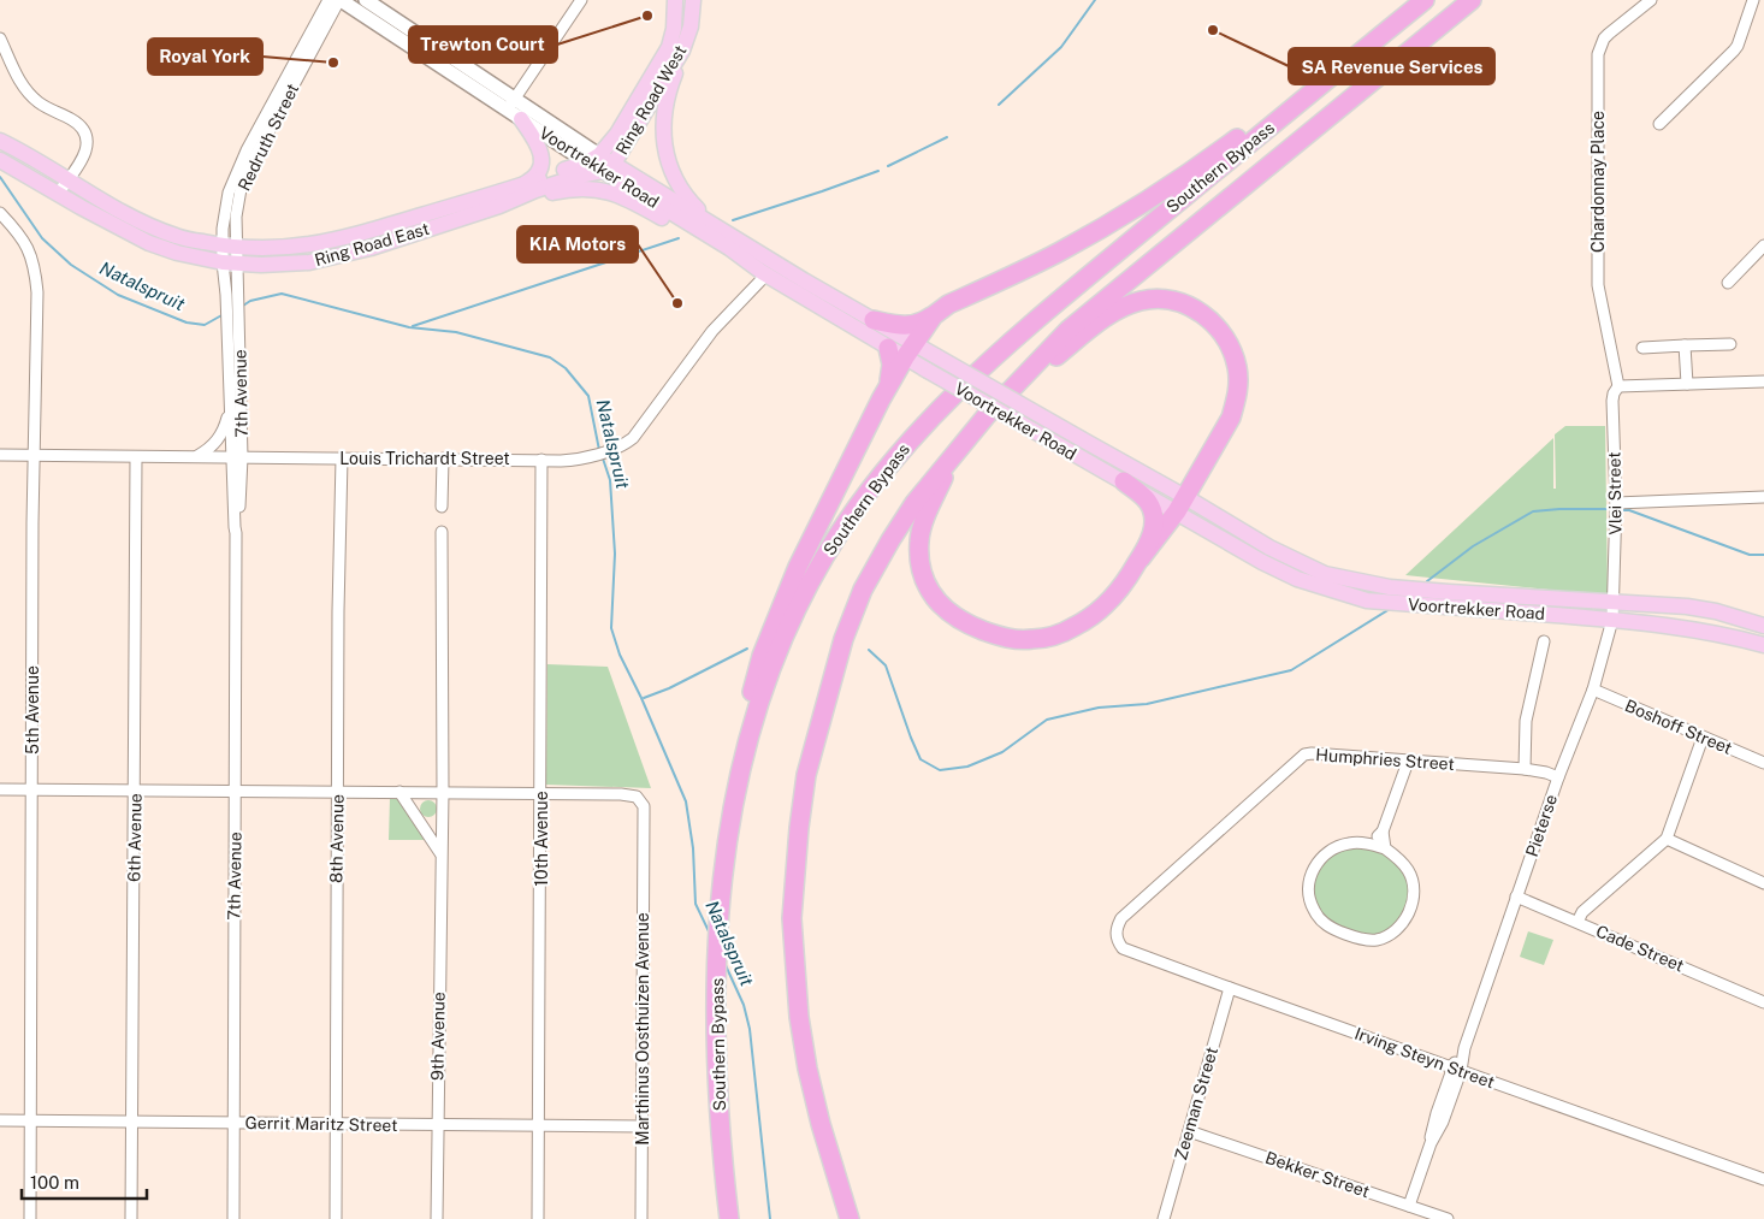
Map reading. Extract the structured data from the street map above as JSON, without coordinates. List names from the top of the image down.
{
  "streets": {
    "highway": ["Southern Bypass"],
    "main road": ["Ring Road West", "Voortrekker Road", "Ring Road East"],
    "street": [
      "Redruth Street",
      "Chardonnay Place",
      "7th Avenue",
      "Louis Trichardt Street",
      "Vlei Street",
      "5th Avenue",
      "Boshoff Street",
      "Humphries Street",
      "Pieterse",
      "6th Avenue",
      "8th Avenue",
      "10th Avenue",
      "Cade Street",
      "Marthinus Oosthuizen Avenue",
      "9th Avenue",
      "Irving Steyn Street",
      "Zeeman Street",
      "Gerrit Maritz Street",
      "Bekker Street"
    ]
  },
  "crossings": [
    ["Ring Road West", "Voortrekker Road"],
    ["Ring Road West", "Ring Road East"],
    ["Redruth Street", "Voortrekker Road"],
    ["Redruth Street", "Ring Road East"],
    ["Voortrekker Road", "Ring Road East"],
    ["Voortrekker Road", "Louis Trichardt Street"],
    ["Voortrekker Road", "Vlei Street"],
    ["Voortrekker Road", "Pieterse"],
    ["Chardonnay Place", "Vlei Street"],
    ["Ring Road East", "7th Avenue"],
    ["7th Avenue", "Louis Trichardt Street"],
    ["7th Avenue", "Gerrit Maritz Street"],
    ["Louis Trichardt Street", "5th Avenue"],
    ["Louis Trichardt Street", "6th Avenue"],
    ["Louis Trichardt Street", "8th Avenue"],
    ["Louis Trichardt Street", "10th Avenue"],
    ["Vlei Street", "Pieterse"],
    ["5th Avenue", "Gerrit Maritz Street"],
    ["Boshoff Street", "Pieterse"],
    ["Humphries Street", "Pieterse"],
    ["Humphries Street", "Irving Steyn Street"],
    ["Pieterse", "Cade Street"],
    ["Pieterse", "Irving Steyn Street"],
    ["Pieterse", "Bekker Street"],
    ["6th Avenue", "Gerrit Maritz Street"],
    ["8th Avenue", "Gerrit Maritz Street"],
    ["10th Avenue", "Marthinus Oosthuizen Avenue"],
    ["10th Avenue", "Gerrit Maritz Street"],
    ["Marthinus Oosthuizen Avenue", "Gerrit Maritz Street"],
    ["9th Avenue", "Gerrit Maritz Street"],
    ["Irving Steyn Street", "Zeeman Street"],
    ["Zeeman Street", "Bekker Street"]
  ],
  "water": ["Natalspruit"],
  "places": [
    "Trewton Court",
    "SA Revenue Services",
    "Royal York",
    "KIA Motors"
  ],
  "scale_bar": "100 m"
}
